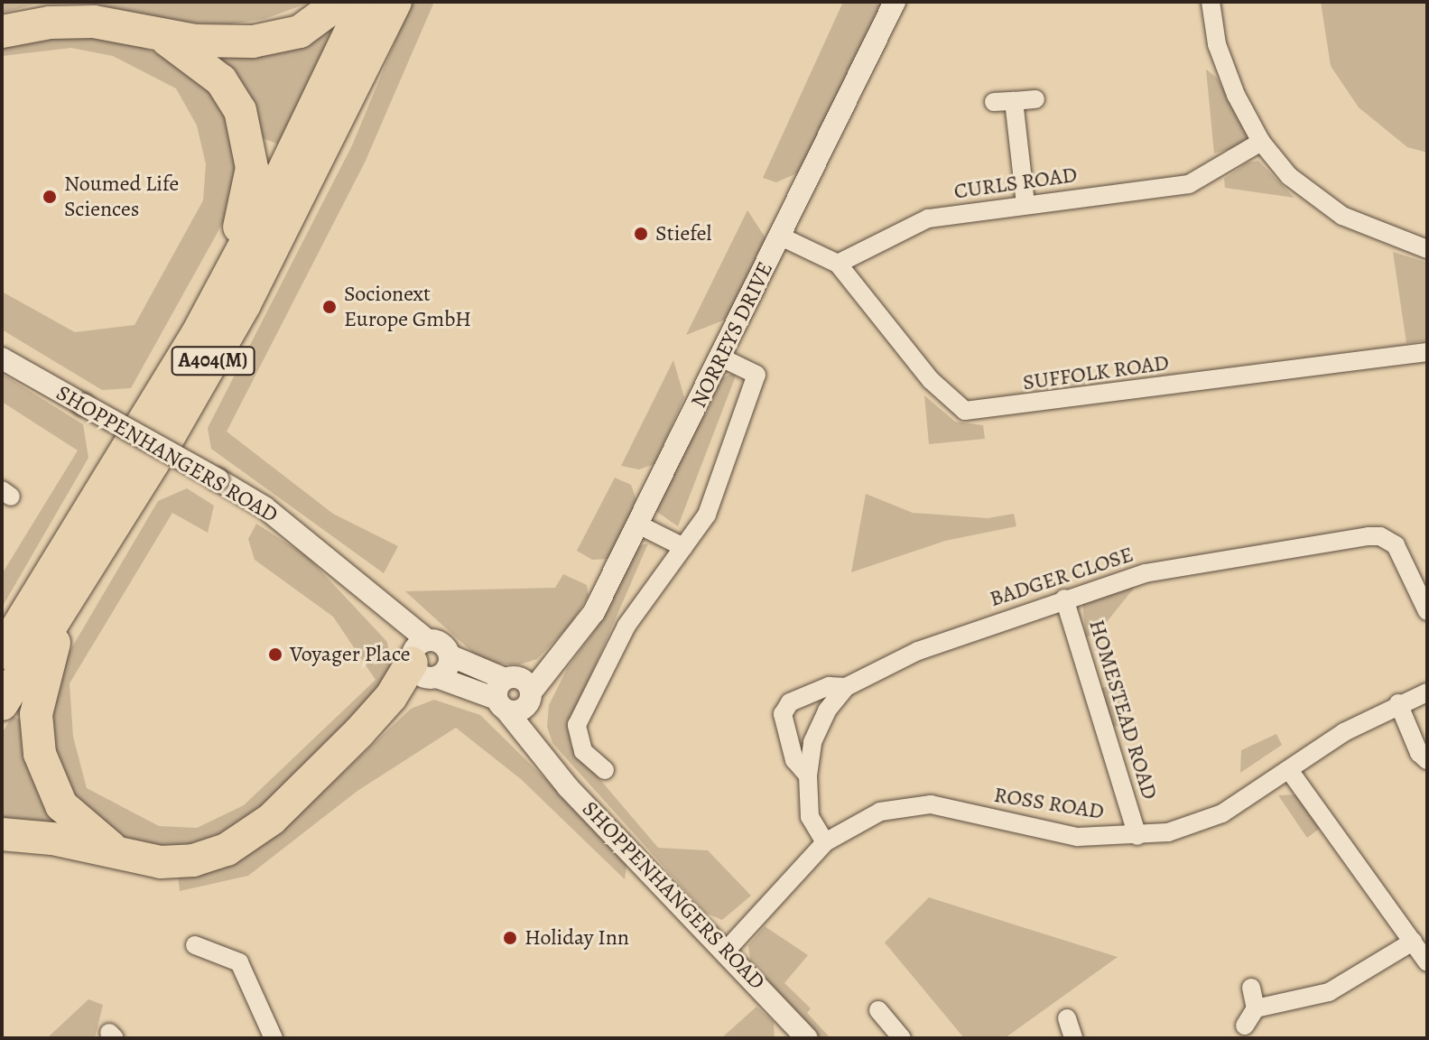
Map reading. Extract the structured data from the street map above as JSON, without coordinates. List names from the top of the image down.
{
  "streets": {
    "highway": ["A404(M)"],
    "street": [
      "CURLS ROAD",
      "NORREYS DRIVE",
      "SUFFOLK ROAD",
      "SHOPPENHANGERS ROAD",
      "BADGER CLOSE",
      "HOMESTEAD ROAD",
      "ROSS ROAD"
    ]
  },
  "crossings": [
    ["CURLS ROAD", "SUFFOLK ROAD"],
    ["NORREYS DRIVE", "SHOPPENHANGERS ROAD"],
    ["A404(M)", "SHOPPENHANGERS ROAD"],
    ["SHOPPENHANGERS ROAD", "ROSS ROAD"],
    ["BADGER CLOSE", "HOMESTEAD ROAD"],
    ["BADGER CLOSE", "ROSS ROAD"],
    ["HOMESTEAD ROAD", "ROSS ROAD"]
  ],
  "places": [
    "Noumed Life Sciences",
    "Stiefel",
    "Socionext Europe GmbH",
    "Voyager Place",
    "Holiday Inn"
  ]
}
